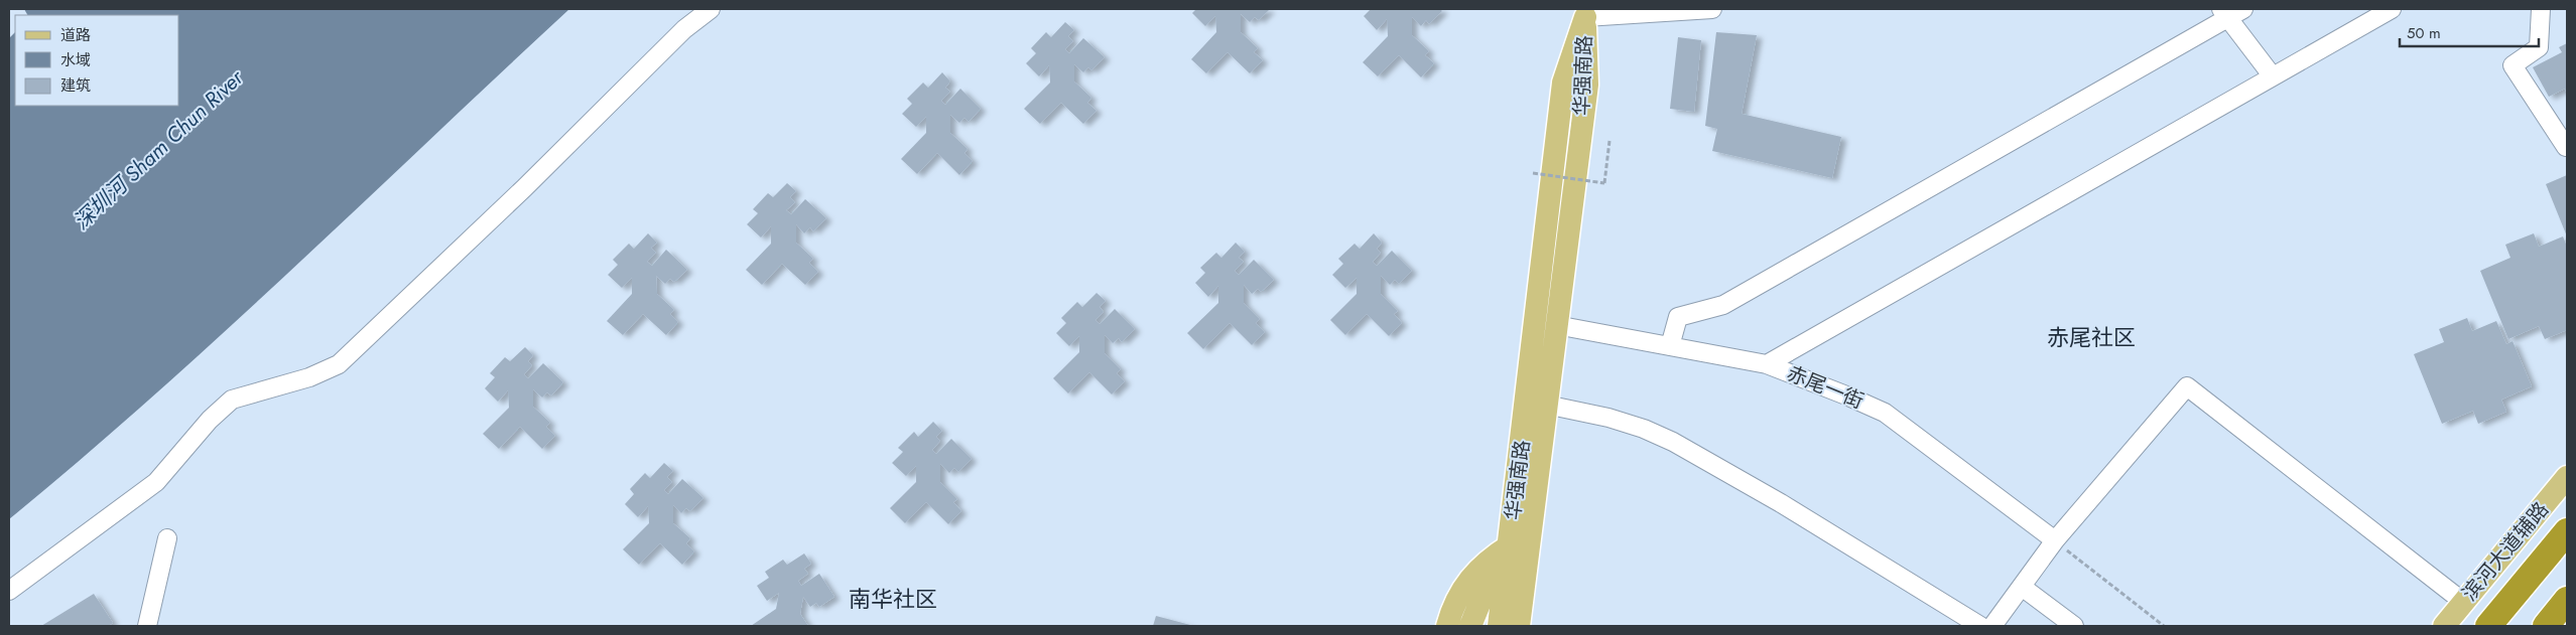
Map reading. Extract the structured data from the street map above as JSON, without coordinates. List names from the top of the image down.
{
  "streets": {
    "main road": ["华强南路", "滨河大道辅路"],
    "street": ["赤尾一街"]
  },
  "crossings": [
    ["华强南路", "赤尾一街"]
  ],
  "districts": ["赤尾社区", "南华社区"],
  "water": ["深圳河 Sham Chun River"],
  "legend": ["道路", "水域", "建筑"],
  "scale_bar": "50 m"
}
